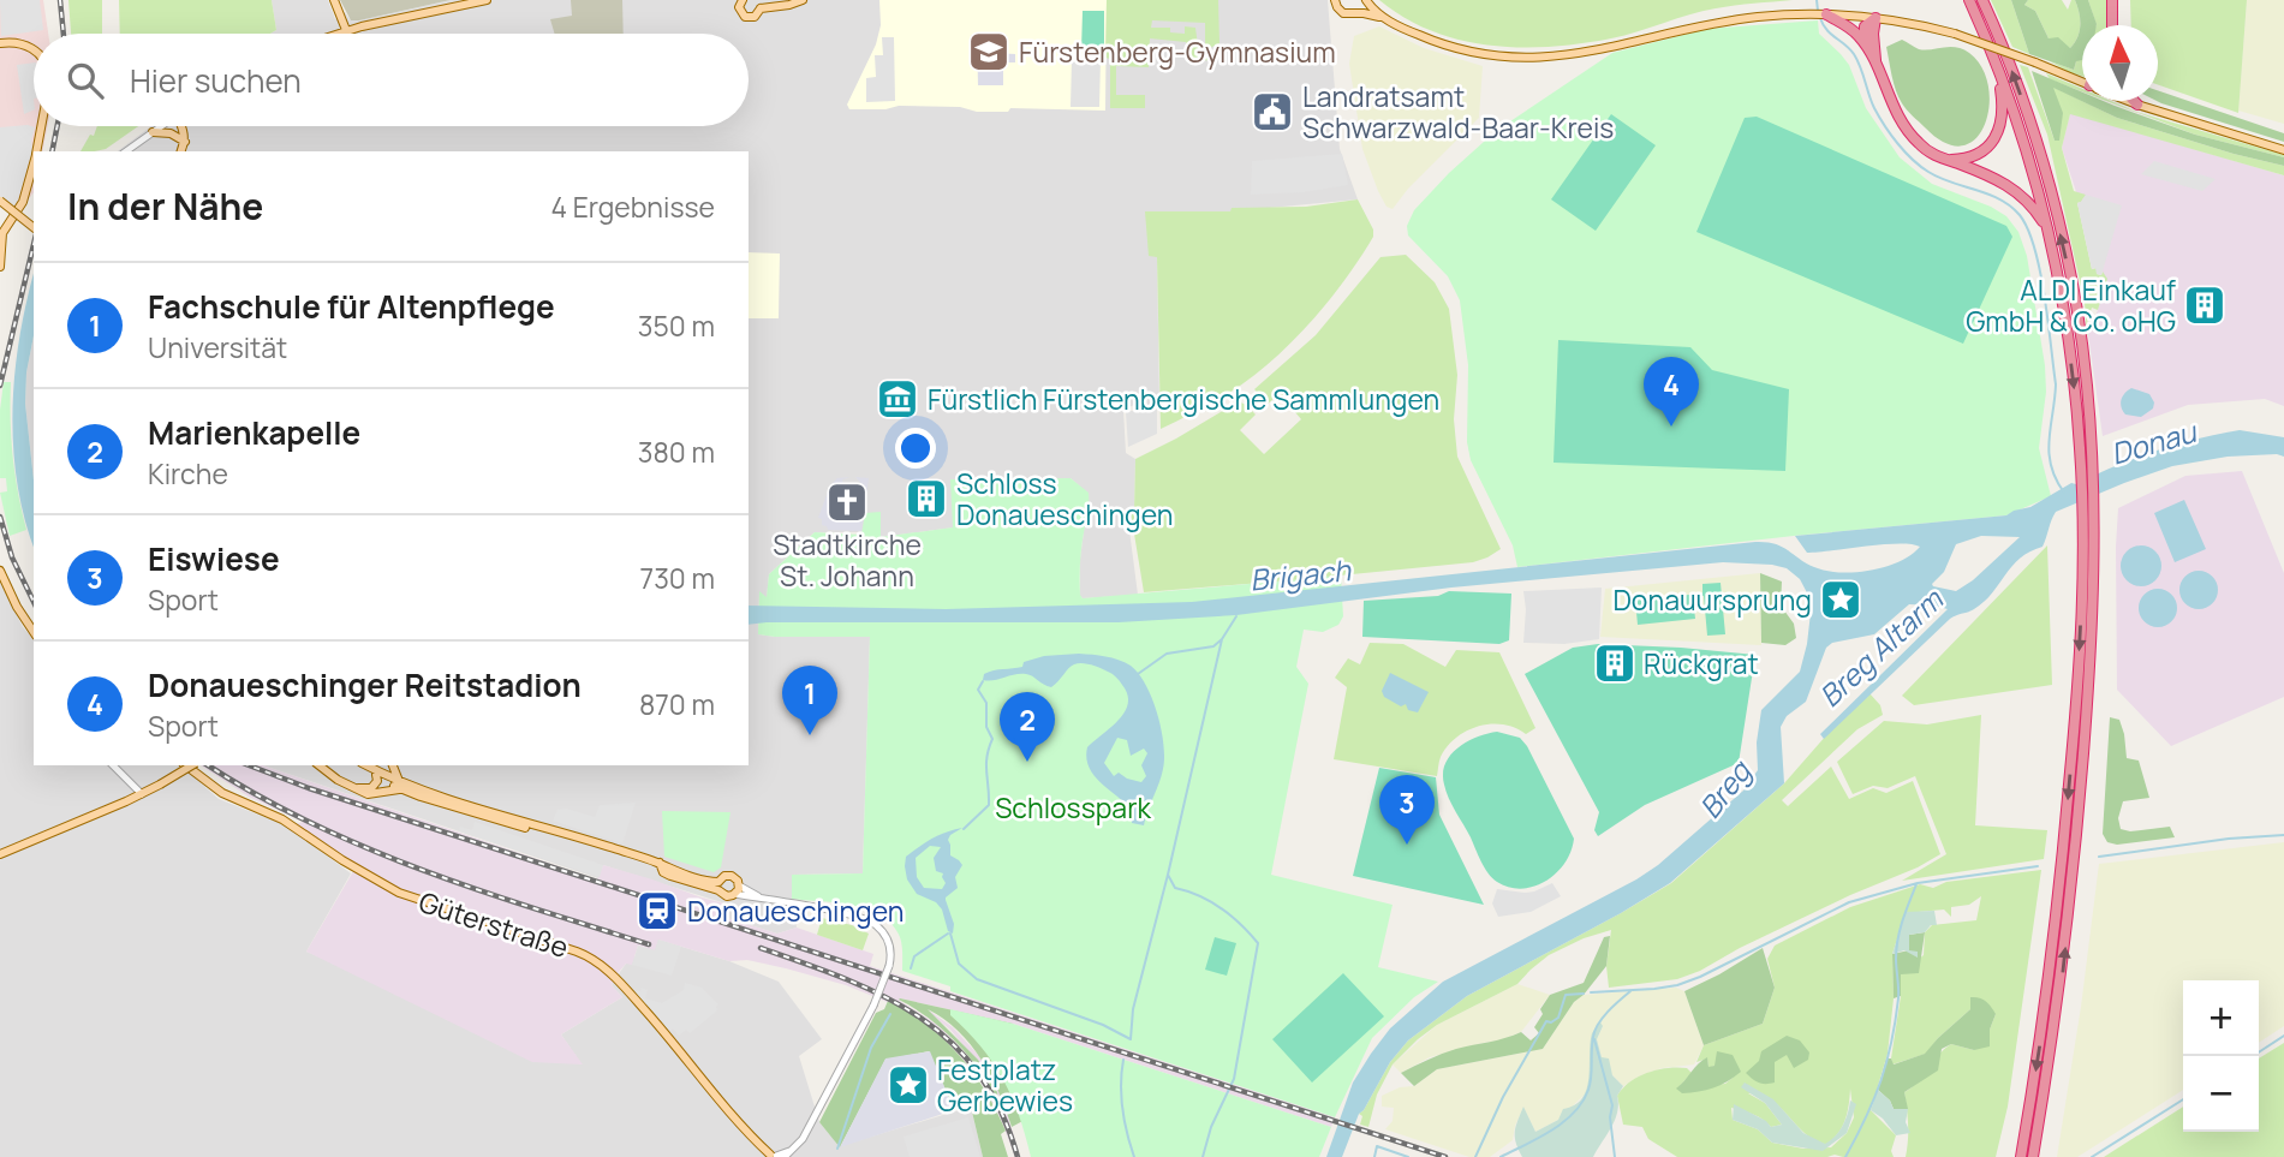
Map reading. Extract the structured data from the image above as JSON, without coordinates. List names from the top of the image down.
{
  "streets": {
    "main road": ["Güterstraße"]
  },
  "water": [
    "Donau",
    "Brigach",
    "Breg Altarm",
    "Breg"
  ],
  "parks": ["Schlosspark"],
  "places": {
    "school or university": ["Fürstenberg-Gymnasium"],
    "public building": ["Landratsamt Schwarzwald-Baar-Kreis"],
    "building": ["ALDI Einkauf GmbH & Co. oHG", "Schloss Donaueschingen", "Rückgrat"],
    "museum": ["Fürstlich Fürstenbergische Sammlungen"],
    "church": ["Stadtkirche St. Johann"],
    "place": ["Donauursprung", "Festplatz Gerbewies"],
    "station": ["Donaueschingen"]
  },
  "north": "top",
  "page": {
    "search": "Hier suchen",
    "heading": ["In der Nähe", "4 Ergebnisse"],
    "list": [
      {
        "mark": "1",
        "name": "Fachschule für Altenpflege",
        "note": "Universität",
        "value": "350 m"
      },
      {
        "mark": "2",
        "name": "Marienkapelle",
        "note": "Kirche",
        "value": "380 m"
      },
      {
        "mark": "3",
        "name": "Eiswiese",
        "note": "Sport",
        "value": "730 m"
      },
      {
        "mark": "4",
        "name": "Donaueschinger Reitstadion",
        "note": "Sport",
        "value": "870 m"
      }
    ],
    "pins": [
      "4",
      "1",
      "2",
      "3"
    ],
    "map_buttons": ["+", "−"]
  }
}
